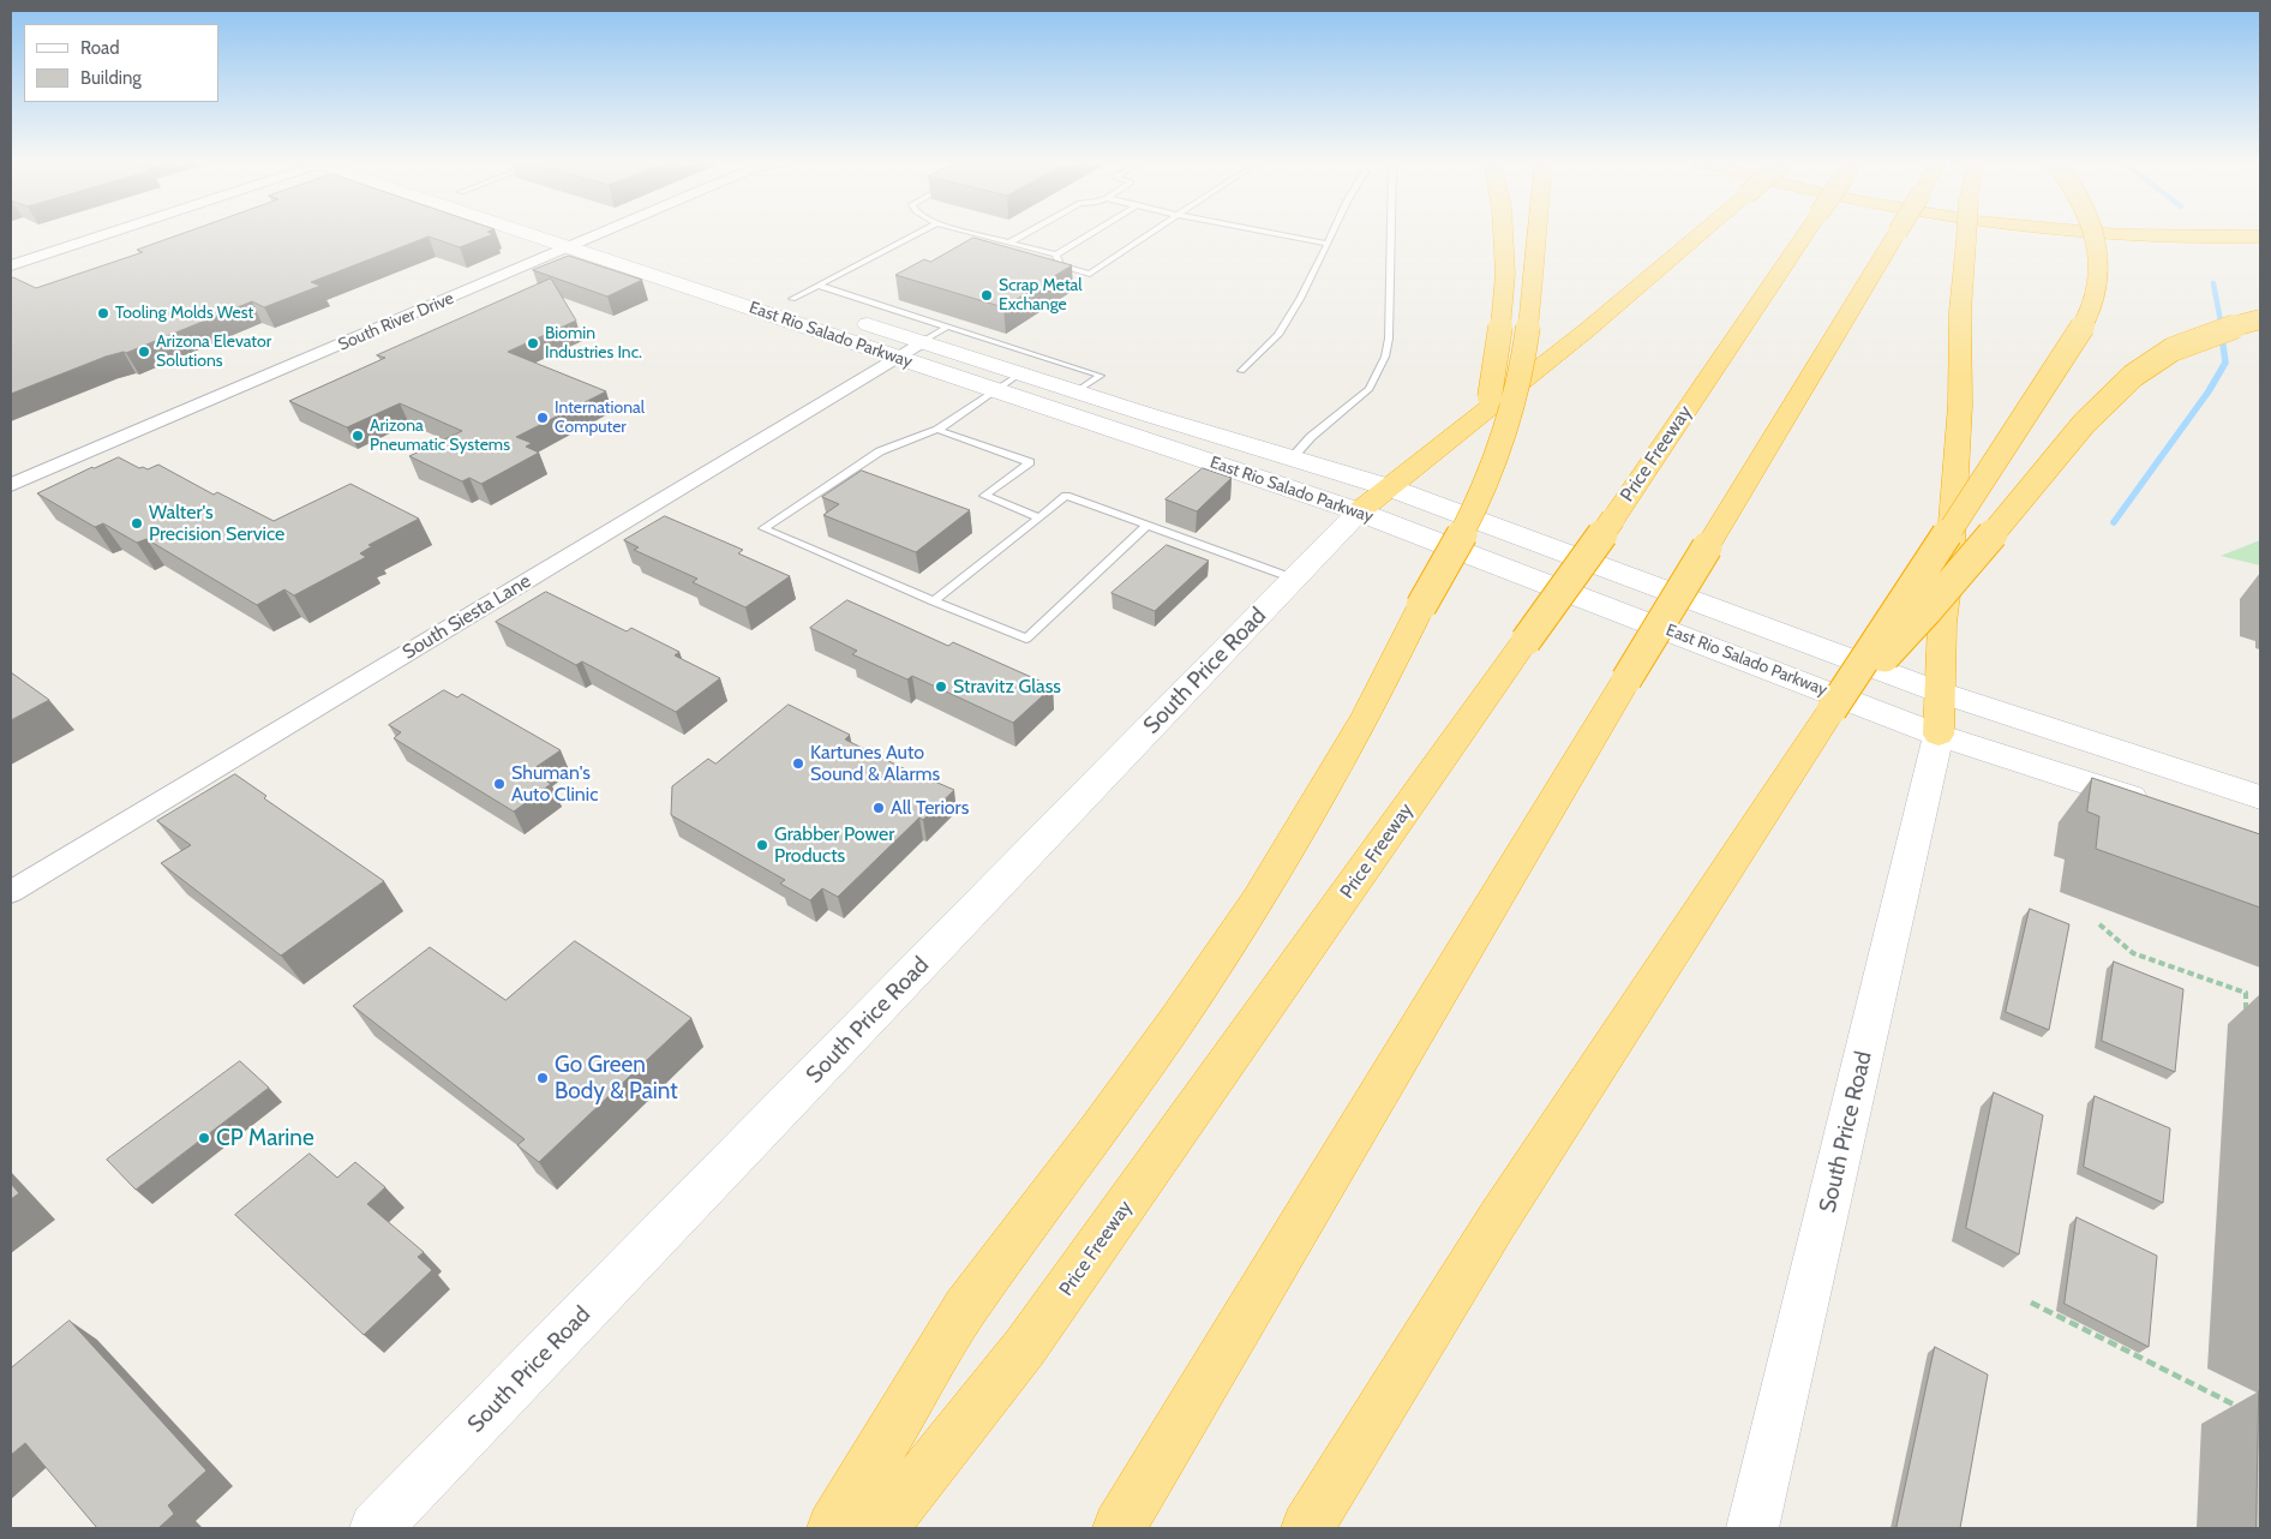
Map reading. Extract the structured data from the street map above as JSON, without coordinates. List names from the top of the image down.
{
  "streets": {
    "highway": ["Price Freeway"],
    "main road": ["East Rio Salado Parkway", "South Price Road"],
    "street": ["South River Drive", "South Siesta Lane"]
  },
  "crossings": [
    ["South River Drive", "East Rio Salado Parkway"],
    ["East Rio Salado Parkway", "South Siesta Lane"],
    ["East Rio Salado Parkway", "South Price Road"]
  ],
  "places": [
    "Scrap Metal Exchange",
    "Tooling Molds West",
    "Biomin Industries Inc.",
    "Arizona Elevator Solutions",
    "International Computer",
    "Arizona Pneumatic Systems",
    "Walter's Precision Service",
    "Stravitz Glass",
    "Kartunes Auto Sound & Alarms",
    "Shuman's Auto Clinic",
    "All Teriors",
    "Grabber Power Products",
    "Go Green Body & Paint",
    "CP Marine"
  ],
  "legend": ["Road", "Building"]
}
